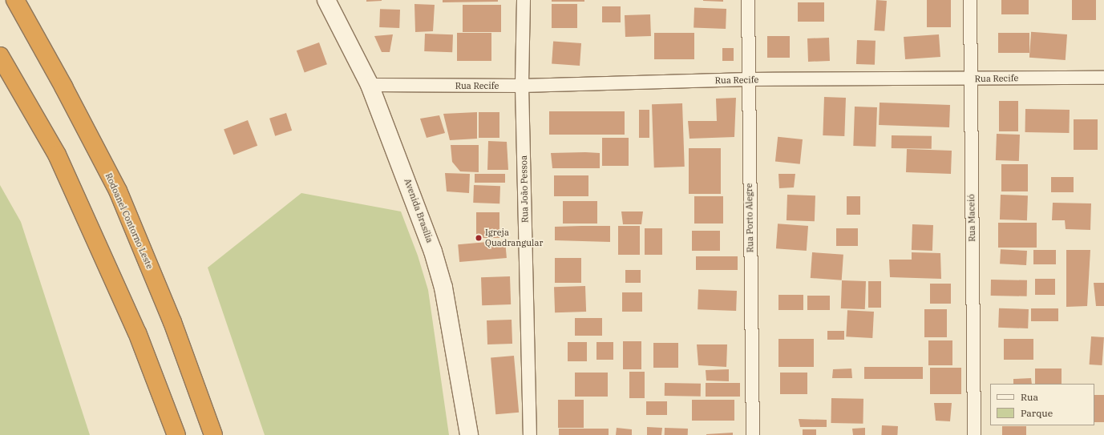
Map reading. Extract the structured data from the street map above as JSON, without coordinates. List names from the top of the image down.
{
  "streets": {
    "highway": ["Rodoanel Contorno Leste"],
    "street": [
      "Rua Recife",
      "Rua João Pessoa",
      "Avenida Brasília",
      "Rua Porto Alegre",
      "Rua Maceió"
    ]
  },
  "crossings": [
    ["Rua Recife", "Rua João Pessoa"],
    ["Rua Recife", "Avenida Brasília"],
    ["Rua Recife", "Rua Porto Alegre"],
    ["Rua Recife", "Rua Maceió"]
  ],
  "places": ["Igreja Quadrangular"],
  "legend": ["Rua", "Parque"]
}
